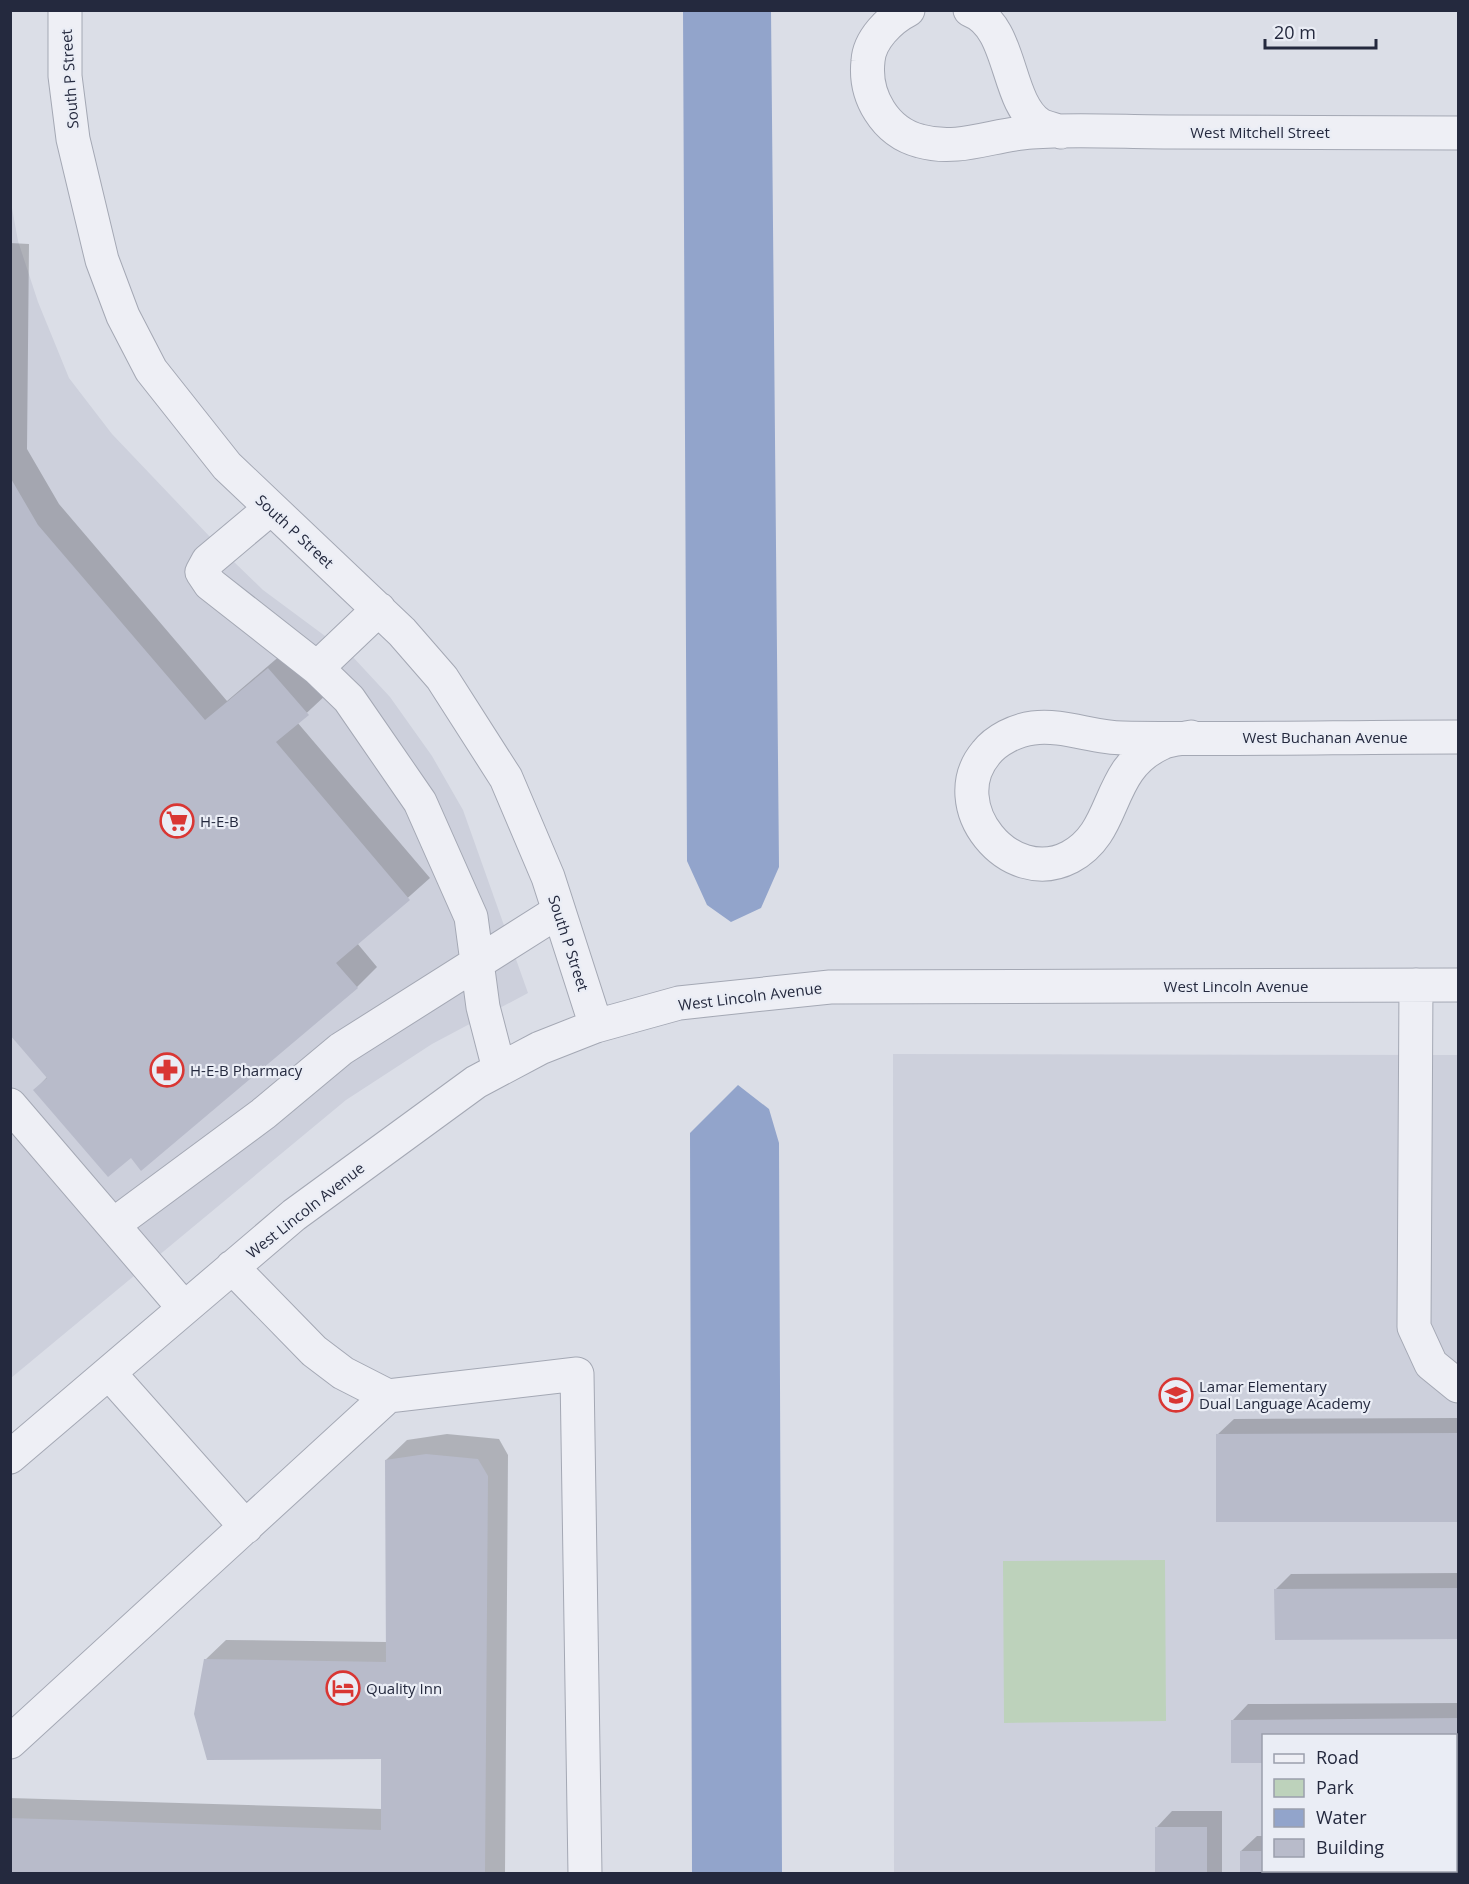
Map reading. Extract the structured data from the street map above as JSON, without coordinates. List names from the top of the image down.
{
  "streets": {
    "street": [
      "South P Street",
      "West Mitchell Street",
      "West Buchanan Avenue",
      "West Lincoln Avenue"
    ]
  },
  "crossings": [
    ["South P Street", "West Lincoln Avenue"]
  ],
  "places": {
    "supermarket": ["H-E-B"],
    "pharmacy": ["H-E-B Pharmacy"],
    "school or university": ["Lamar Elementary Dual Language Academy"],
    "hotel": ["Quality Inn"]
  },
  "legend": [
    "Road",
    "Park",
    "Water",
    "Building"
  ],
  "scale_bar": "20 m"
}
